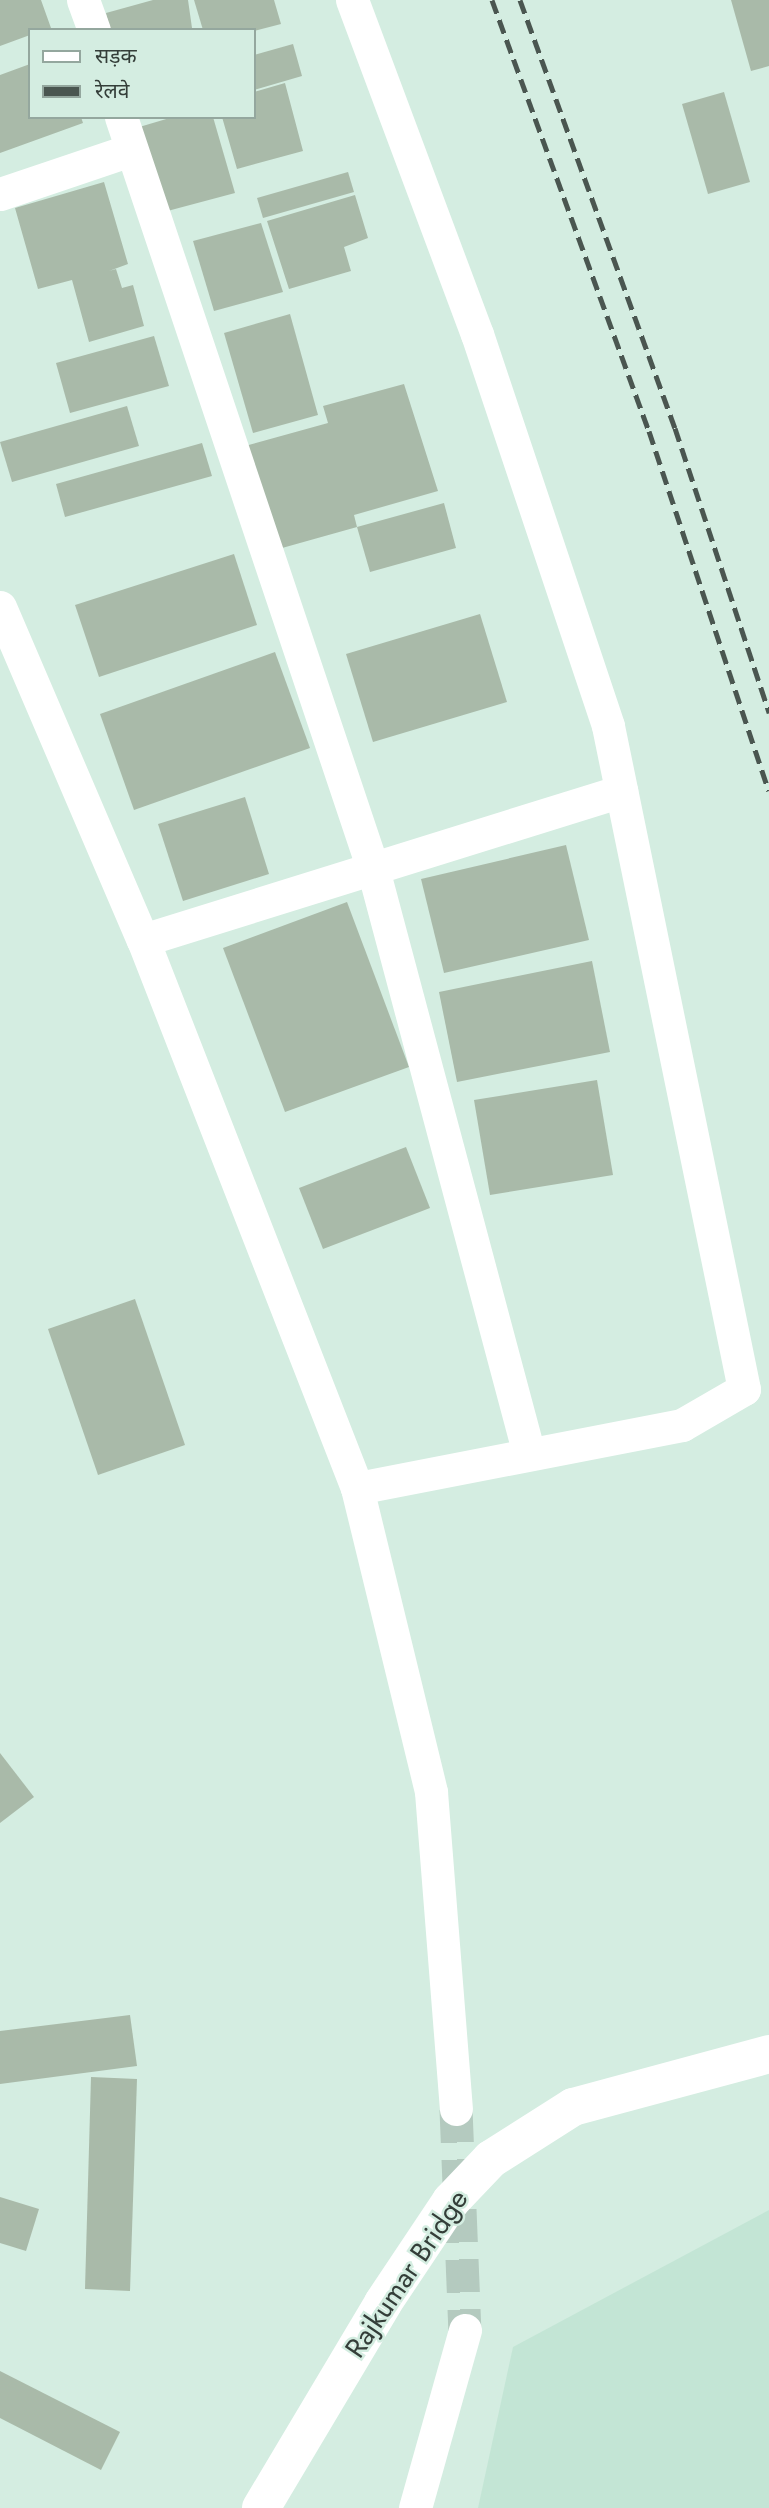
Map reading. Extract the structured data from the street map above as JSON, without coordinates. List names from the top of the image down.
{
  "streets": {
    "main road": ["Rajkumar Bridge"]
  },
  "legend": ["सड़क", "रेलवे"]
}
